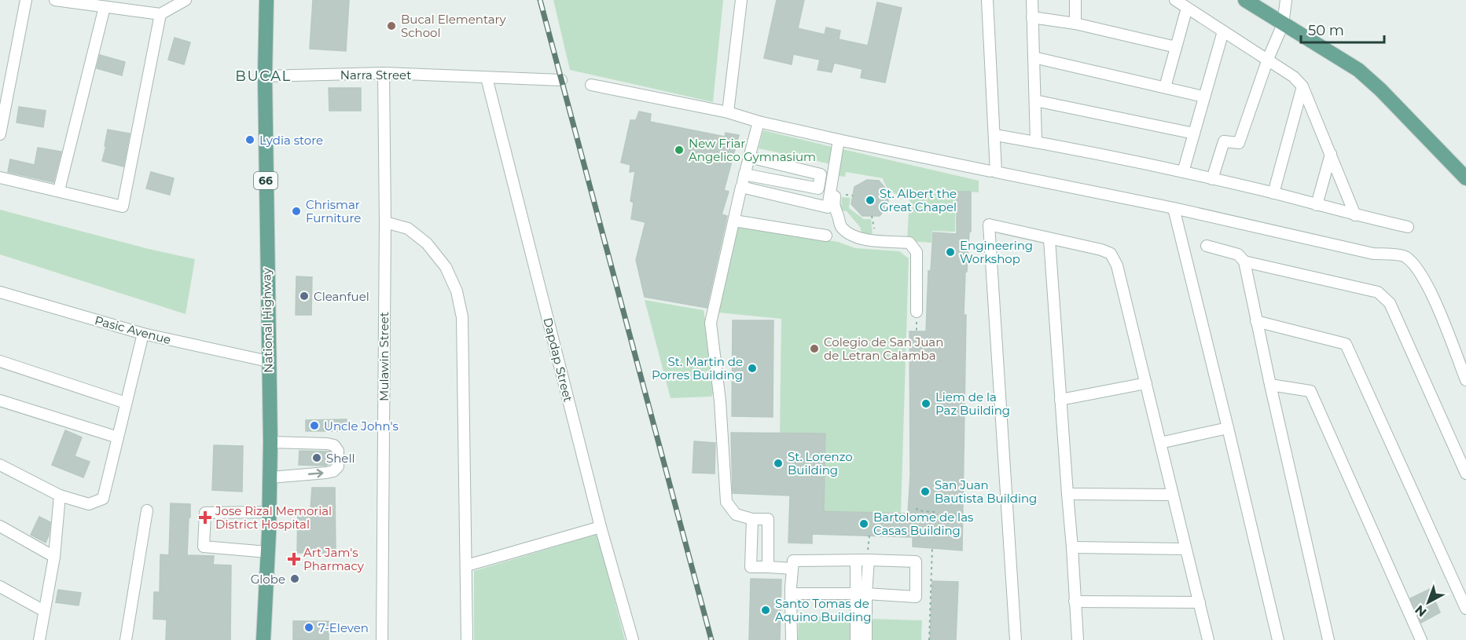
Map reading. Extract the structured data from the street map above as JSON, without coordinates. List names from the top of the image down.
{
  "streets": {
    "main road": ["66", "National Highway"],
    "street": [
      "Narra Street",
      "Pasic Avenue",
      "Mulawin Street",
      "Dapdap Street"
    ]
  },
  "crossings": [
    ["Narra Street", "National Highway"],
    ["Narra Street", "Mulawin Street"],
    ["Narra Street", "Dapdap Street"],
    ["National Highway", "Pasic Avenue"]
  ],
  "districts": ["BUCAL"],
  "places": {
    "other": [
      "Bucal Elementary School",
      "Lydia store",
      "New Friar Angelico Gymnasium",
      "St. Albert the Great Chapel",
      "Chrismar Furniture",
      "Engineering Workshop",
      "Cleanfuel",
      "Colegio de San Juan de Letran Calamba",
      "St. Martin de Porres Building",
      "Liem de la Paz Building",
      "Uncle John's",
      "Shell",
      "St. Lorenzo Building",
      "San Juan Bautista Building",
      "Bartolome de las Casas Building",
      "Globe",
      "Santo Tomas de Aquino Building",
      "7-Eleven"
    ],
    "health": ["Jose Rizal Memorial District Hospital", "Art Jam's Pharmacy"]
  },
  "scale_bar": "50 m",
  "north": "bottom left"
}
